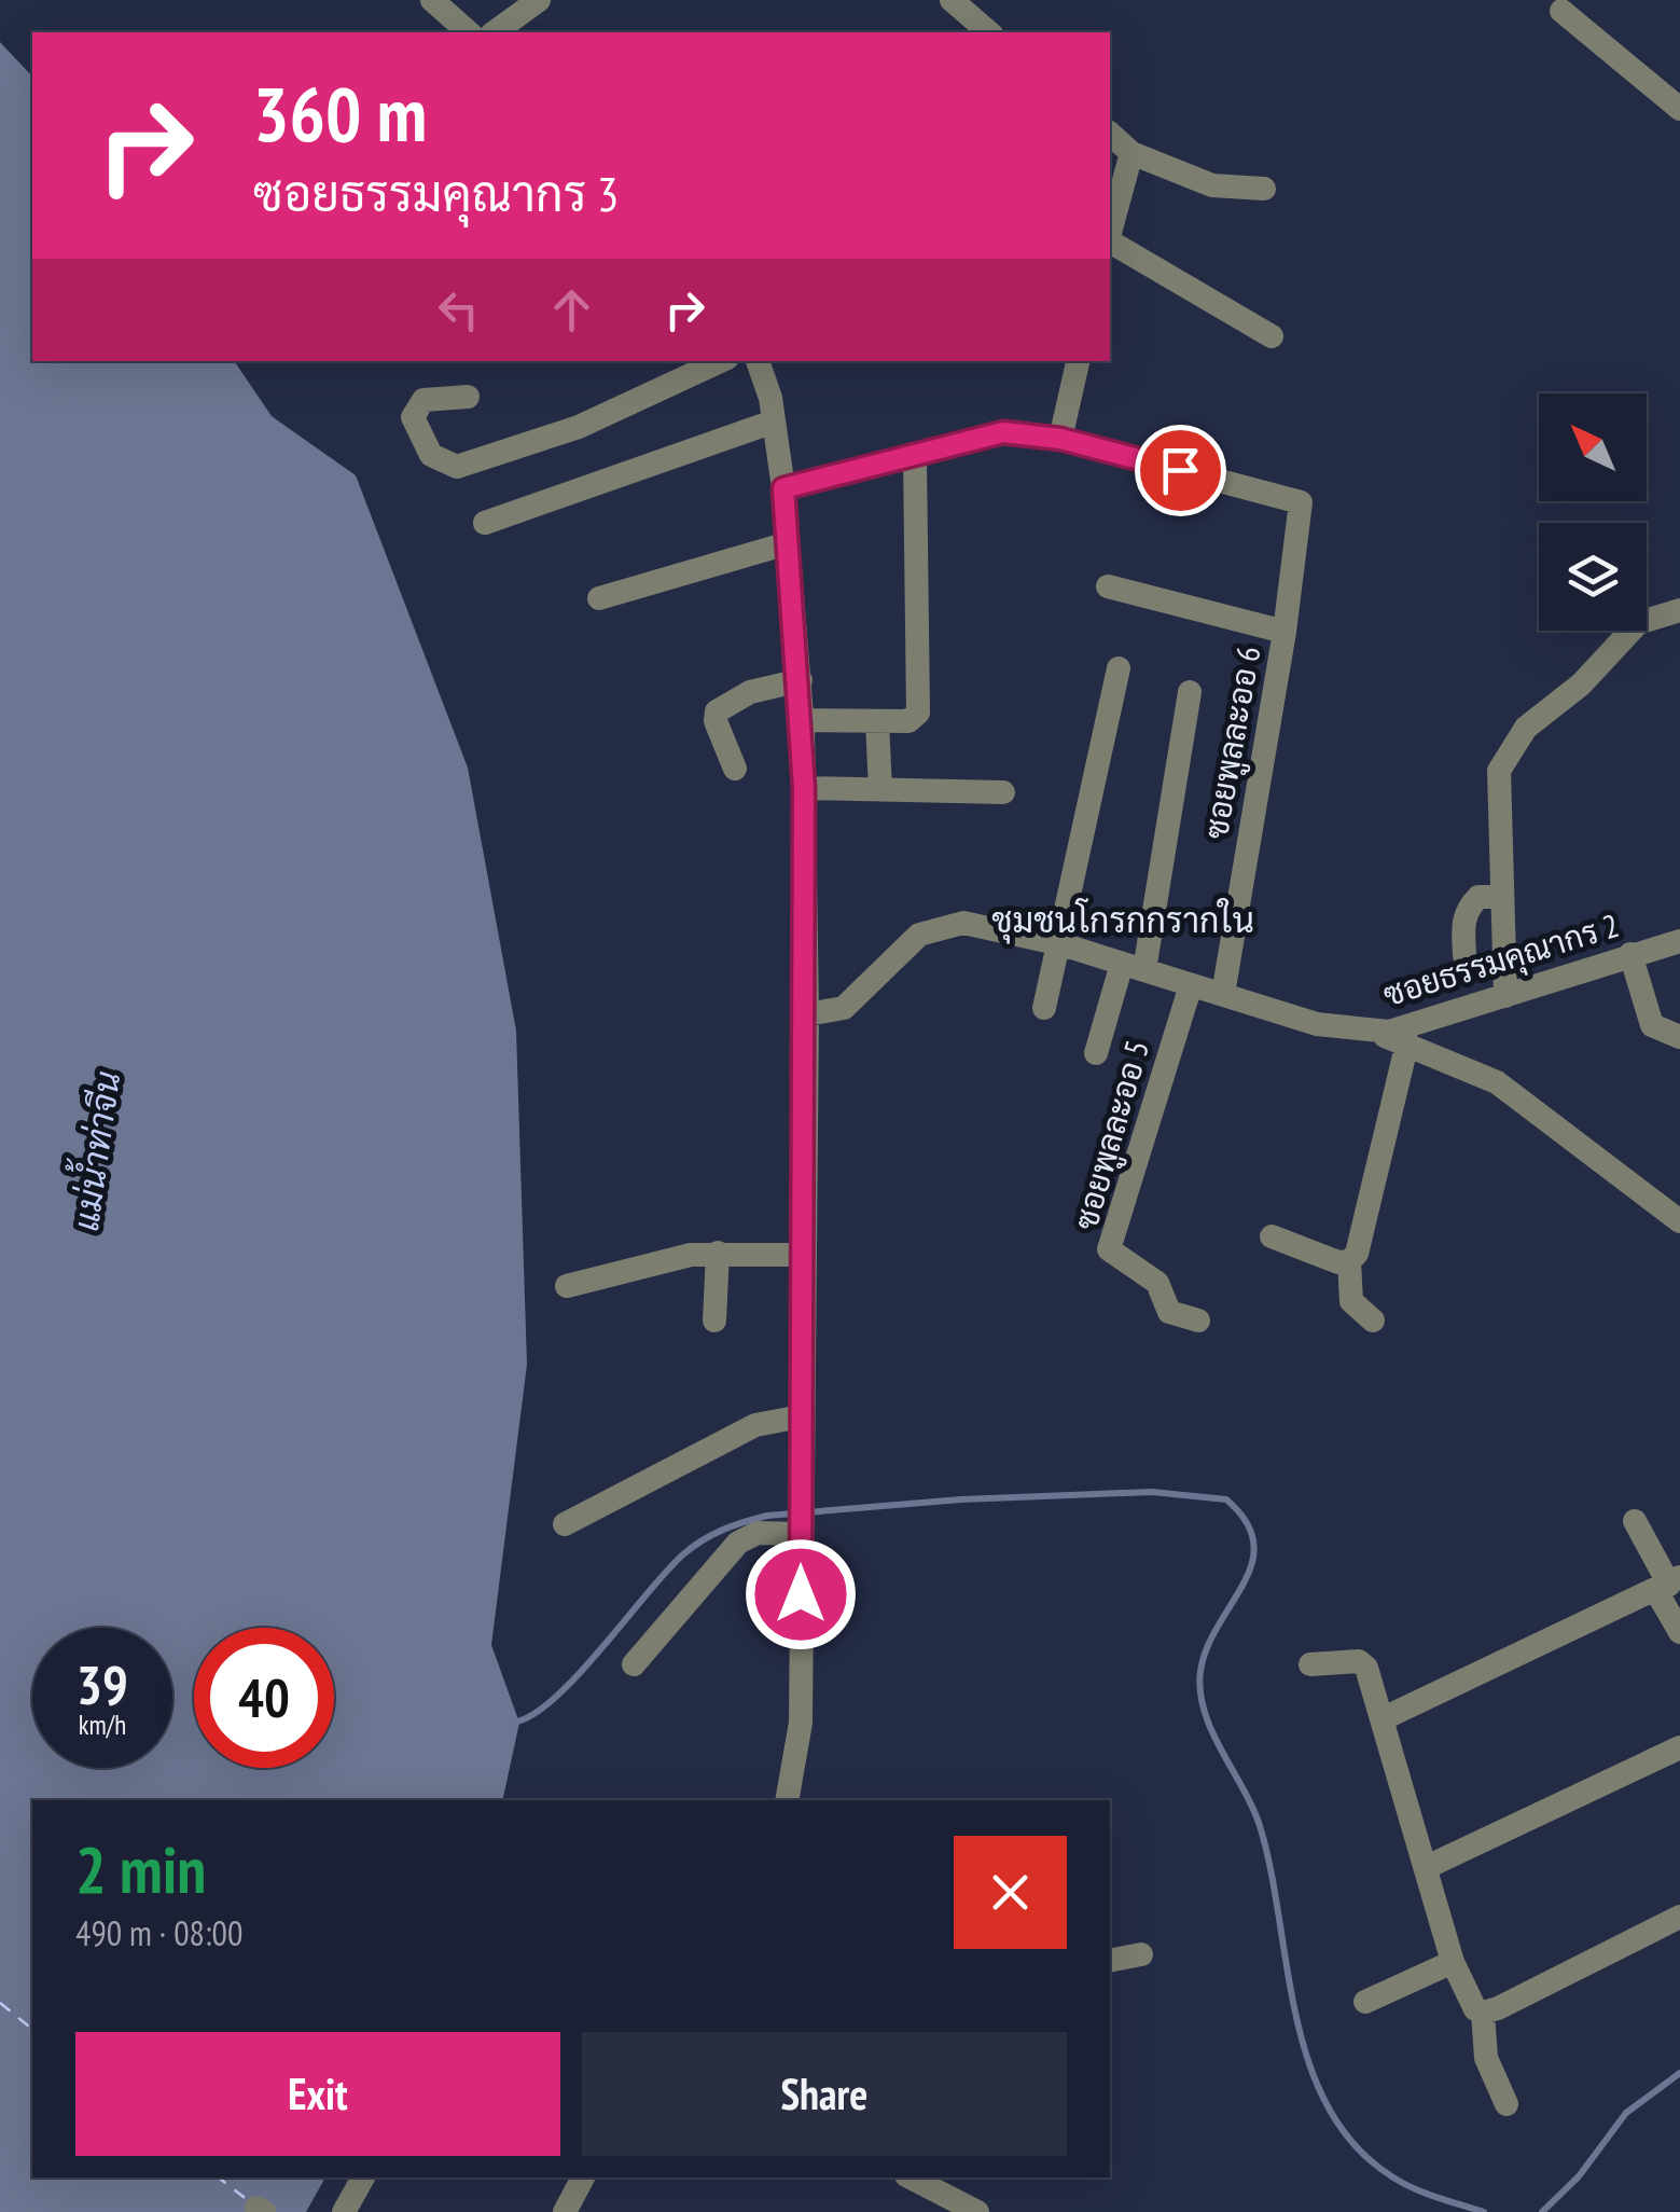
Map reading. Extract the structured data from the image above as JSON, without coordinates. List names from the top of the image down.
{
  "streets": {
    "street": ["ซอยพูลละออ 6", "ซอยธรรมคุณากร 2", "ซอยพูลละออ 5"]
  },
  "crossings": [
    ["ซอยพูลละออ 6", "ซอยธรรมคุณากร 2"],
    ["ซอยธรรมคุณากร 2", "ซอยพูลละออ 5"]
  ],
  "districts": ["ชุมชนโกรกกรากใน"],
  "water": ["แม่น้ำท่าจีน"],
  "north": "top left",
  "page": {
    "turn": ["360 m", "ซอยธรรมคุณากร 3"],
    "speed": "39 km/h",
    "limit": "40",
    "heading": ["2 min", "490 m · 08:00"],
    "buttons": ["Exit", "Share"]
  }
}
